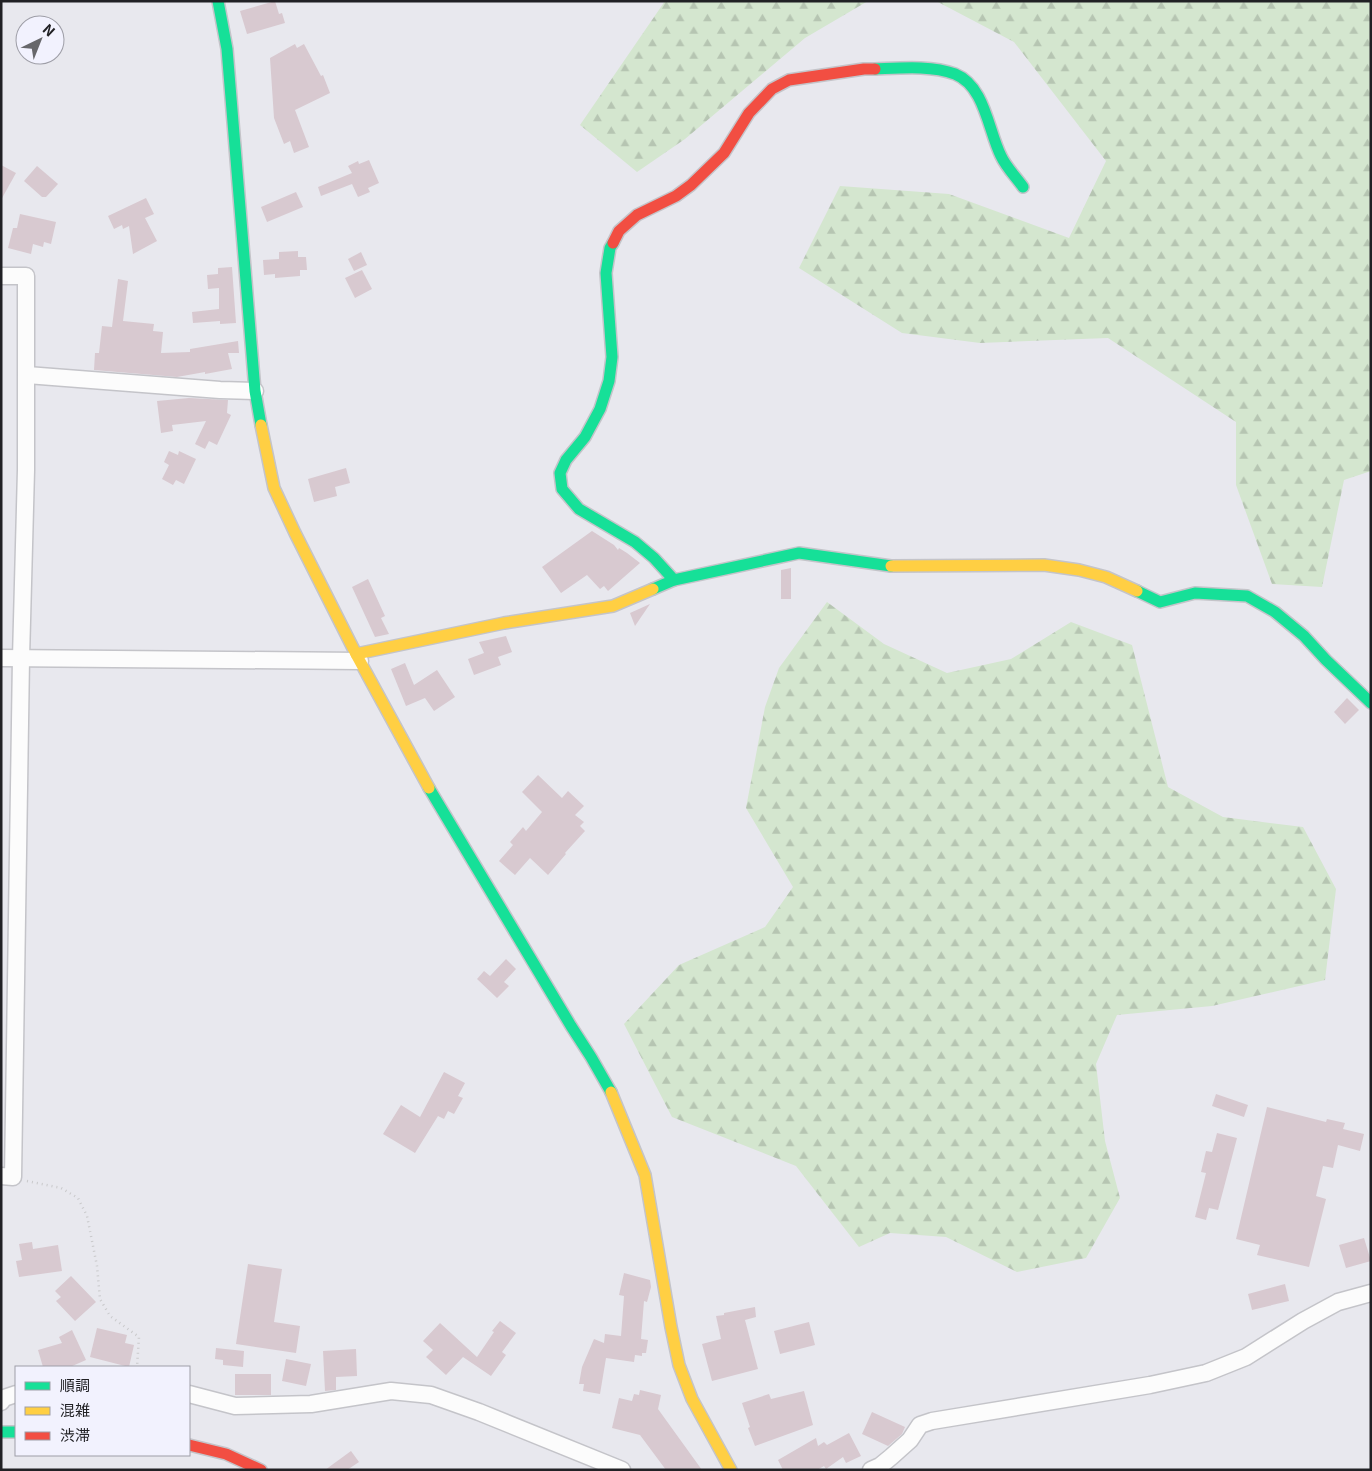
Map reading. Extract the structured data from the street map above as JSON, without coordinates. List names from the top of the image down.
{
  "legend": ["順調", "混雑", "渋滞"],
  "north": "top right"
}
